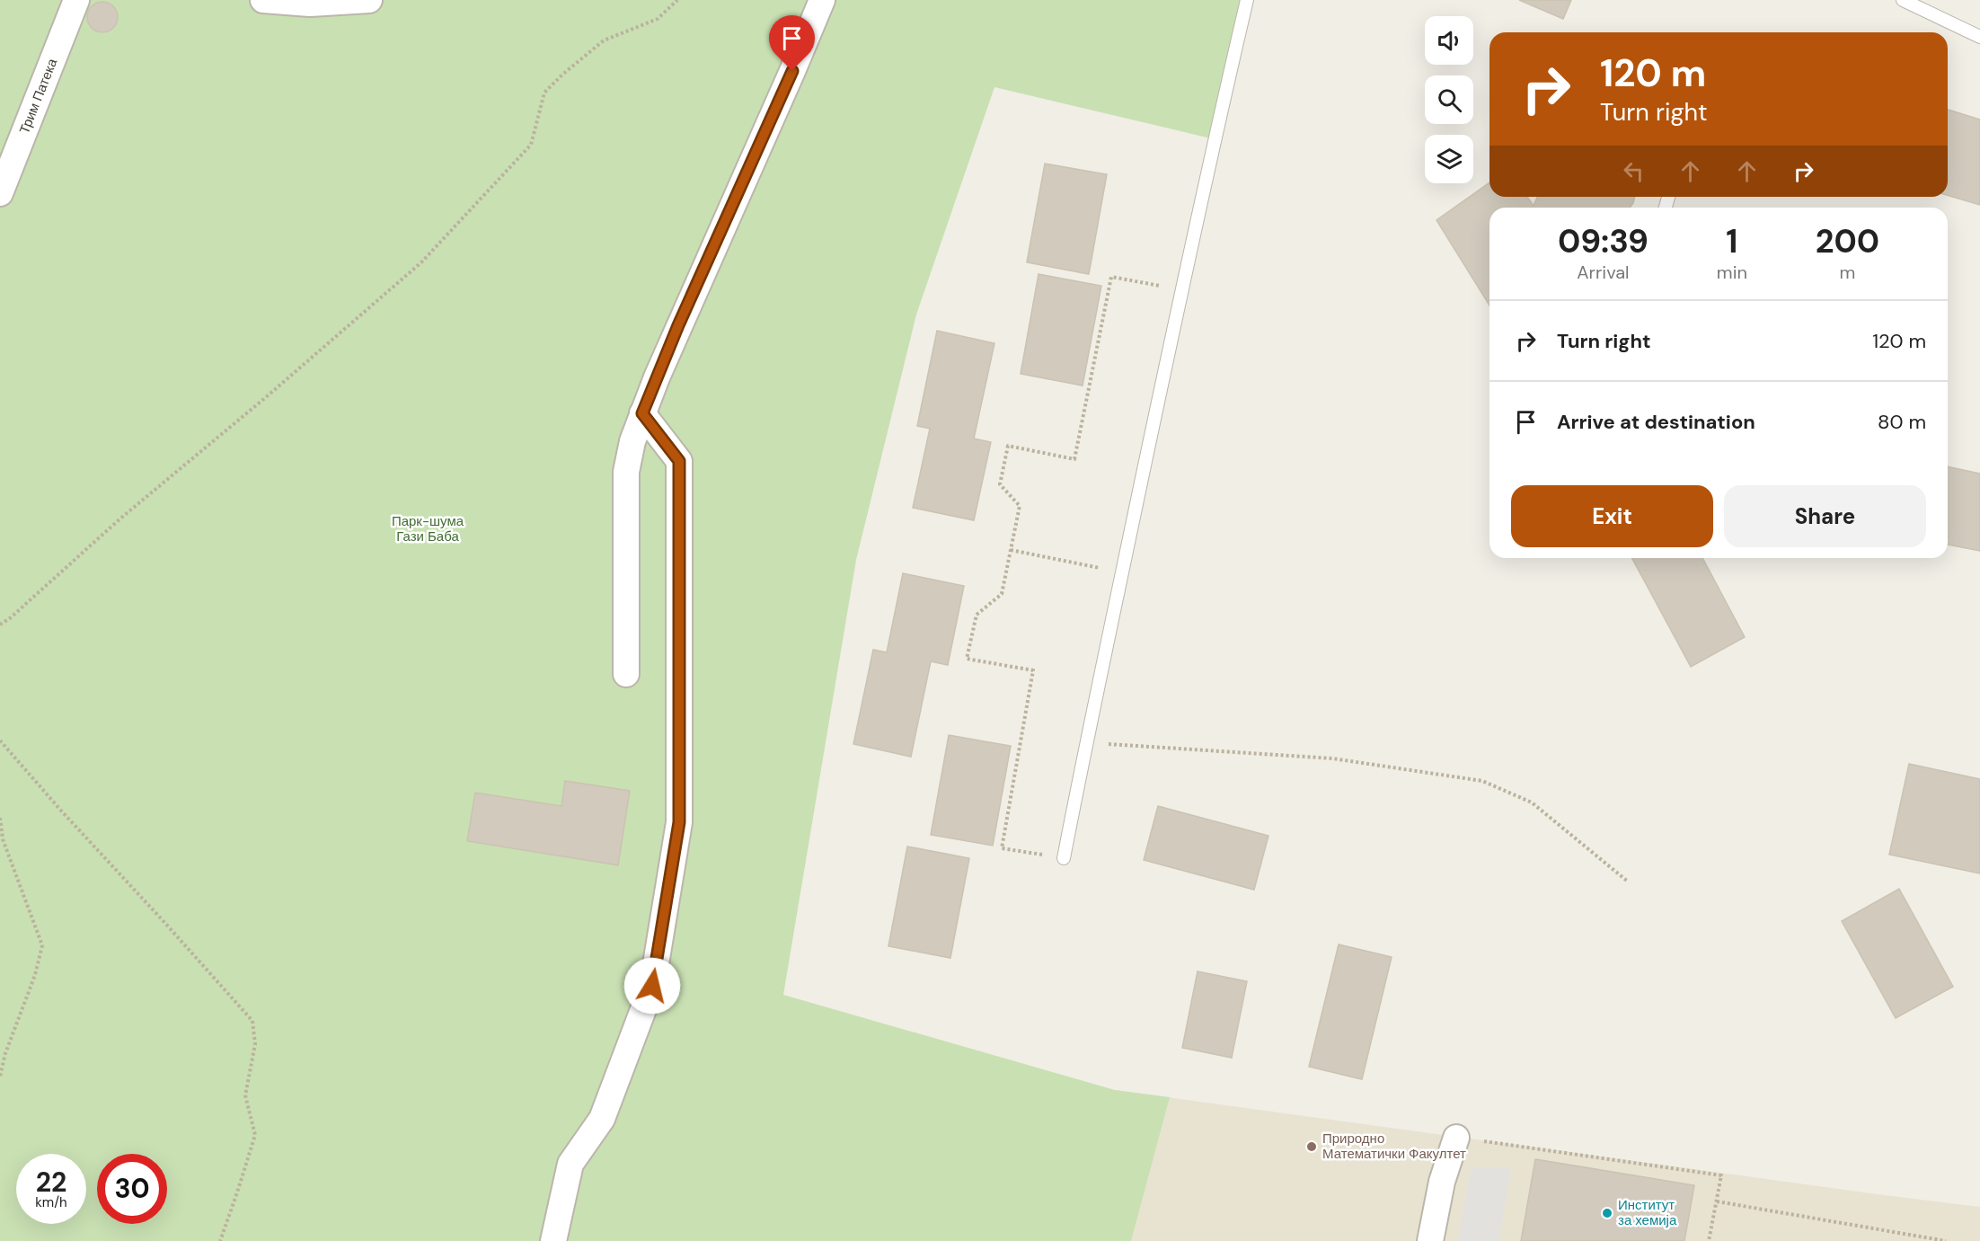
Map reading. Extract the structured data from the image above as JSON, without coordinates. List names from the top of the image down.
{
  "streets": {
    "street": ["Трим Патека"]
  },
  "parks": ["Парк-шума Гази Баба"],
  "places": ["Природно Математички Факултет", "Институт за хемија"],
  "page": {
    "turn": ["120 m", "Turn right"],
    "eta": [
      "09:39",
      "Arrival",
      "1",
      "min",
      "200",
      "m"
    ],
    "list": [
      {
        "name": "Turn right",
        "value": "120 m"
      },
      {
        "name": "Arrive at destination",
        "value": "80 m"
      }
    ],
    "buttons": ["Exit", "Share"],
    "speed": "22 km/h",
    "limit": "30"
  }
}
